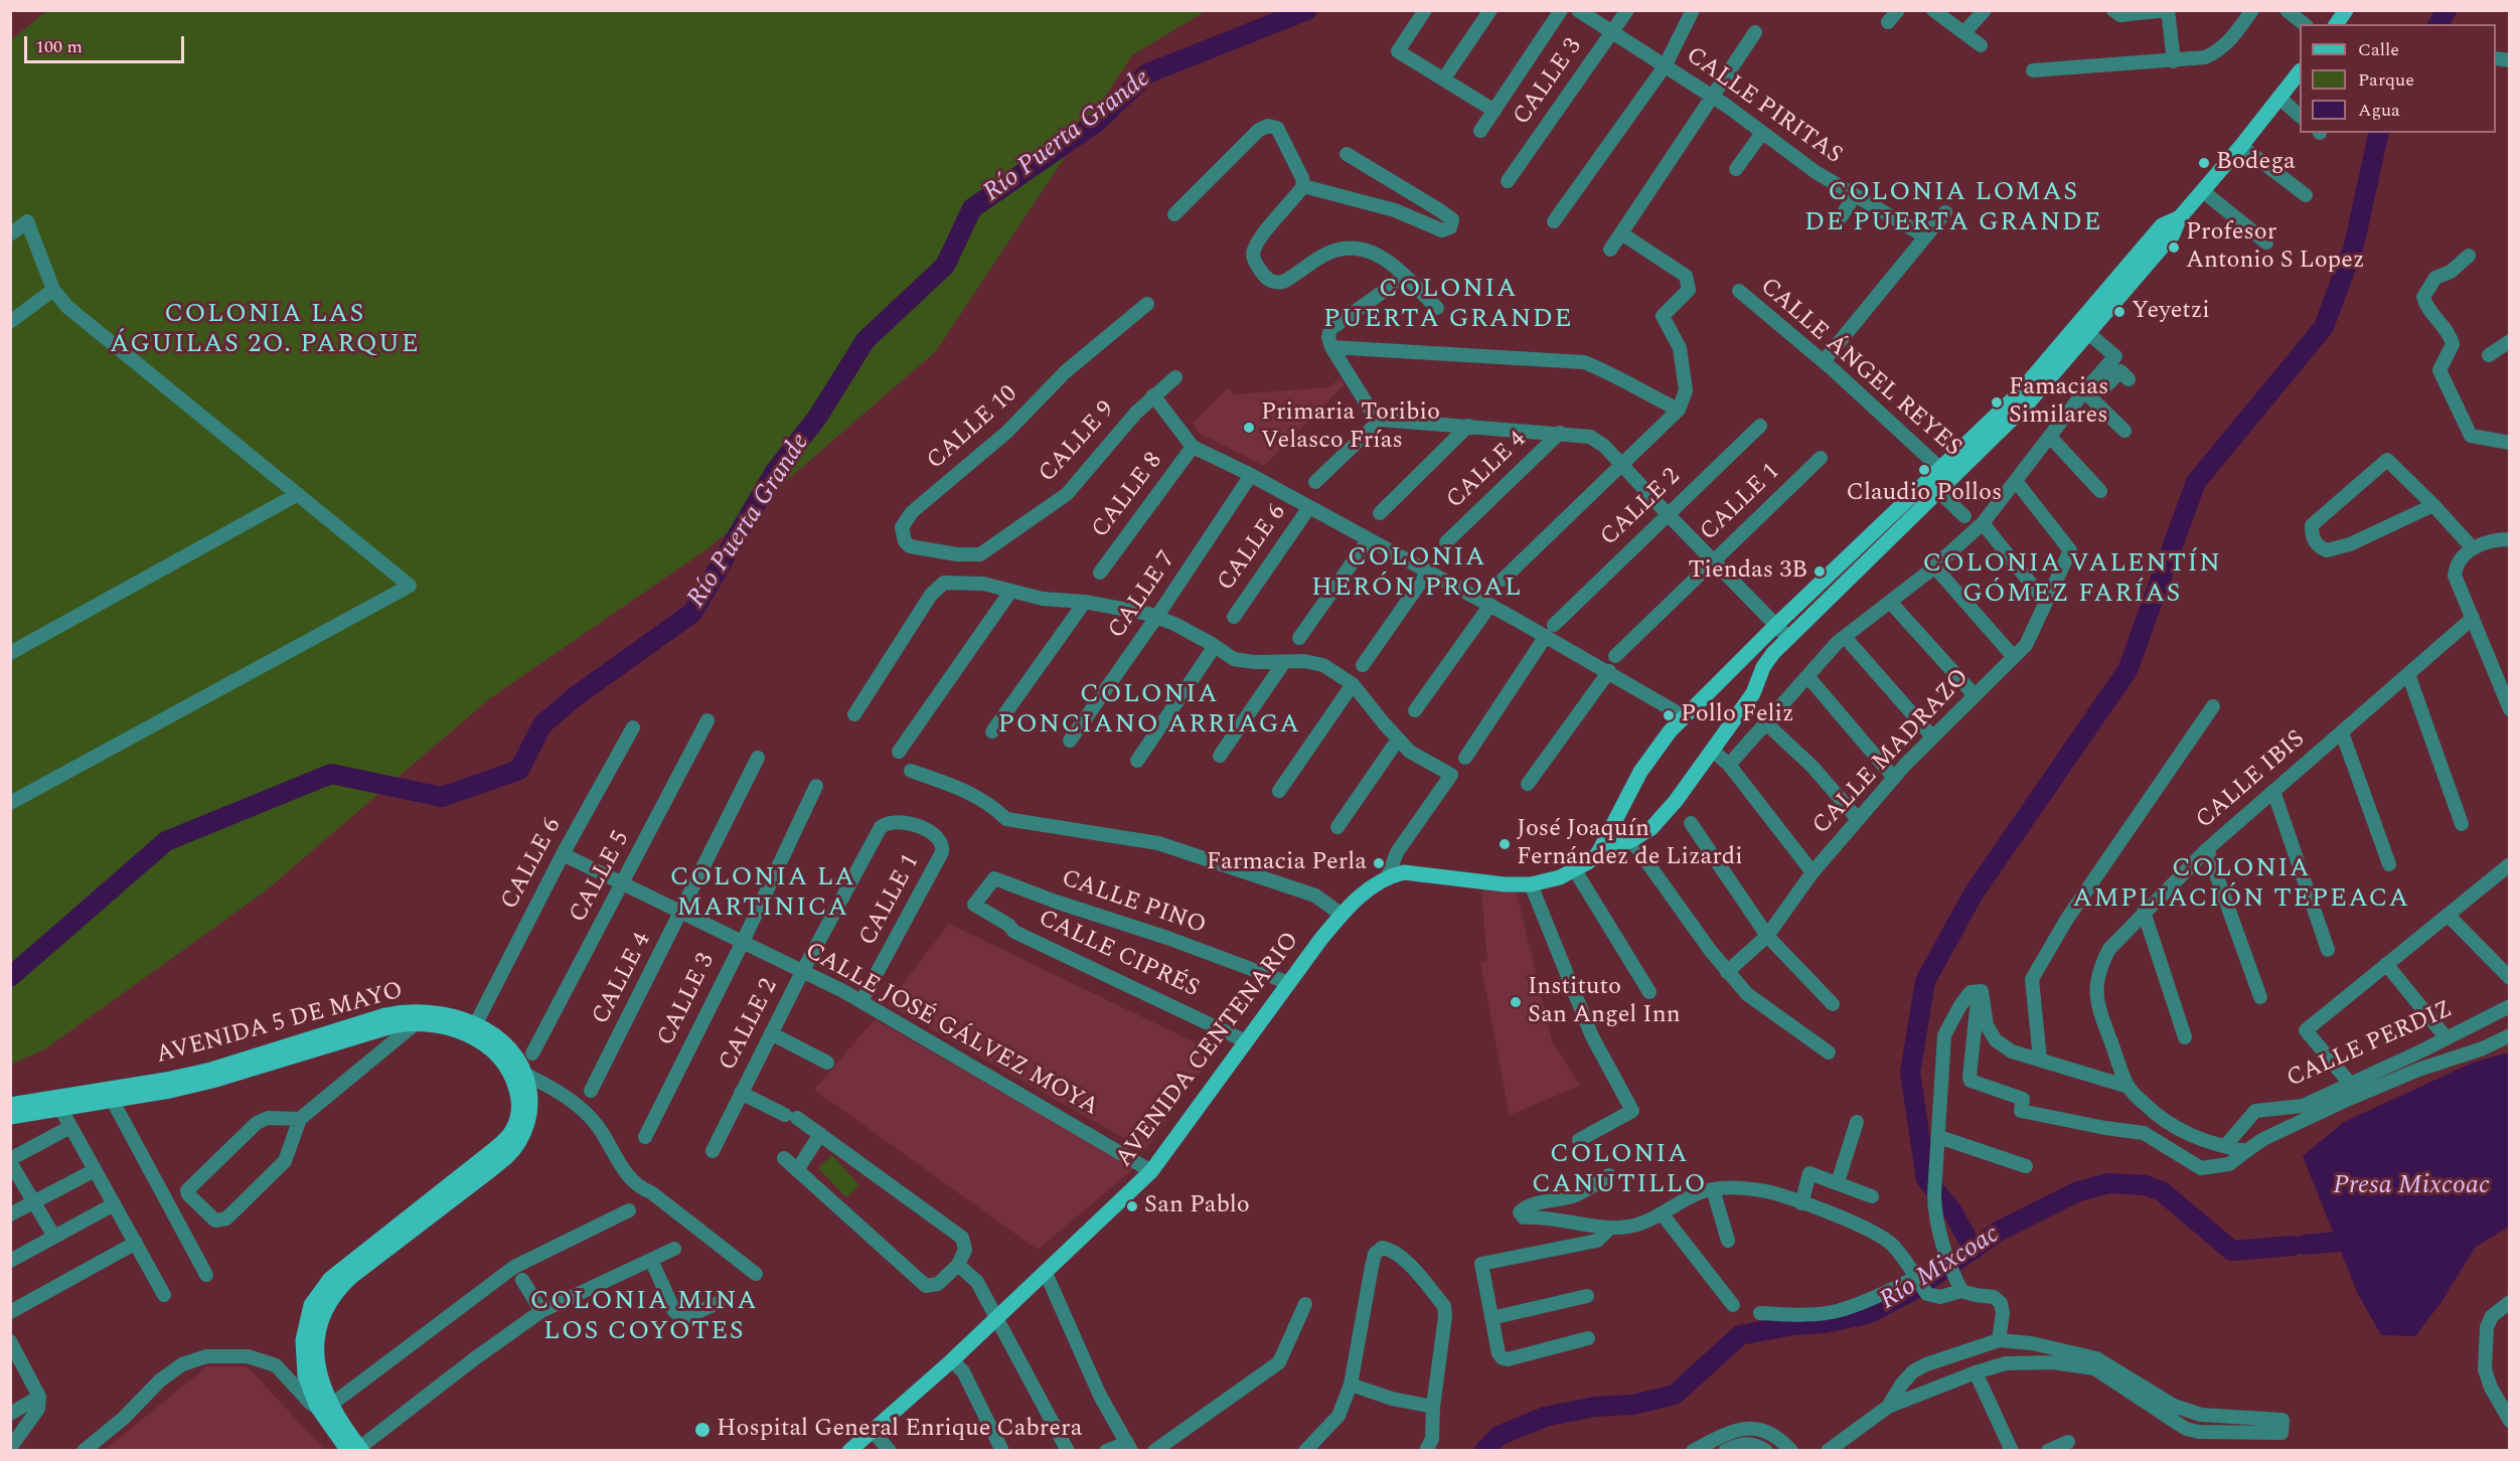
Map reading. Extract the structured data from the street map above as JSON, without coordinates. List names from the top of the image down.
{
  "streets": {
    "main road": ["AVENIDA 5 DE MAYO", "AVENIDA CENTENARIO"],
    "street": [
      "CALLE 3",
      "CALLE PIRITAS",
      "CALLE ÁNGEL REYES",
      "CALLE 10",
      "CALLE 9",
      "CALLE 4",
      "CALLE 8",
      "CALLE 1",
      "CALLE 2",
      "CALLE 6",
      "CALLE 7",
      "CALLE MADRAZO",
      "CALLE IBIS",
      "CALLE 5",
      "CALLE PINO",
      "CALLE CIPRÉS",
      "CALLE JOSÉ GÁLVEZ MOYA",
      "CALLE PERDIZ"
    ]
  },
  "crossings": [
    ["CALLE 3", "CALLE PIRITAS"],
    ["CALLE 3", "CALLE JOSÉ GÁLVEZ MOYA"],
    ["CALLE ÁNGEL REYES", "AVENIDA CENTENARIO"],
    ["CALLE 10", "CALLE 9"],
    ["CALLE 4", "CALLE JOSÉ GÁLVEZ MOYA"],
    ["CALLE 1", "CALLE 2"],
    ["CALLE 1", "CALLE JOSÉ GÁLVEZ MOYA"],
    ["CALLE 2", "CALLE JOSÉ GÁLVEZ MOYA"],
    ["CALLE 6", "AVENIDA 5 DE MAYO"],
    ["CALLE 6", "CALLE JOSÉ GÁLVEZ MOYA"],
    ["CALLE IBIS", "CALLE PERDIZ"],
    ["CALLE 5", "CALLE JOSÉ GÁLVEZ MOYA"],
    ["CALLE PINO", "CALLE CIPRÉS"],
    ["CALLE PINO", "AVENIDA CENTENARIO"],
    ["CALLE CIPRÉS", "AVENIDA CENTENARIO"],
    ["CALLE JOSÉ GÁLVEZ MOYA", "AVENIDA CENTENARIO"]
  ],
  "districts": [
    "COLONIA LOMAS DE PUERTA GRANDE",
    "COLONIA PUERTA GRANDE",
    "COLONIA LAS ÁGUILAS 2O. PARQUE",
    "COLONIA HERÓN PROAL",
    "COLONIA VALENTÍN GÓMEZ FARÍAS",
    "COLONIA PONCIANO ARRIAGA",
    "COLONIA AMPLIACIÓN TEPEACA",
    "COLONIA LA MARTINICA",
    "COLONIA CANUTILLO",
    "COLONIA MINA LOS COYOTES"
  ],
  "water": ["Río Puerta Grande", "Presa Mixcoac", "Río Mixcoac"],
  "places": [
    "Bodega",
    "Profesor Antonio S Lopez",
    "Yeyetzi",
    "Famacias Similares",
    "Primaria Toribio Velasco Frías",
    "Claudio Pollos",
    "Tiendas 3B",
    "Pollo Feliz",
    "José Joaquín Fernández de Lizardi",
    "Farmacia Perla",
    "Instituto San Angel Inn",
    "San Pablo",
    "Hospital General Enrique Cabrera"
  ],
  "legend": ["Calle", "Parque", "Agua"],
  "scale_bar": "100 m"
}
